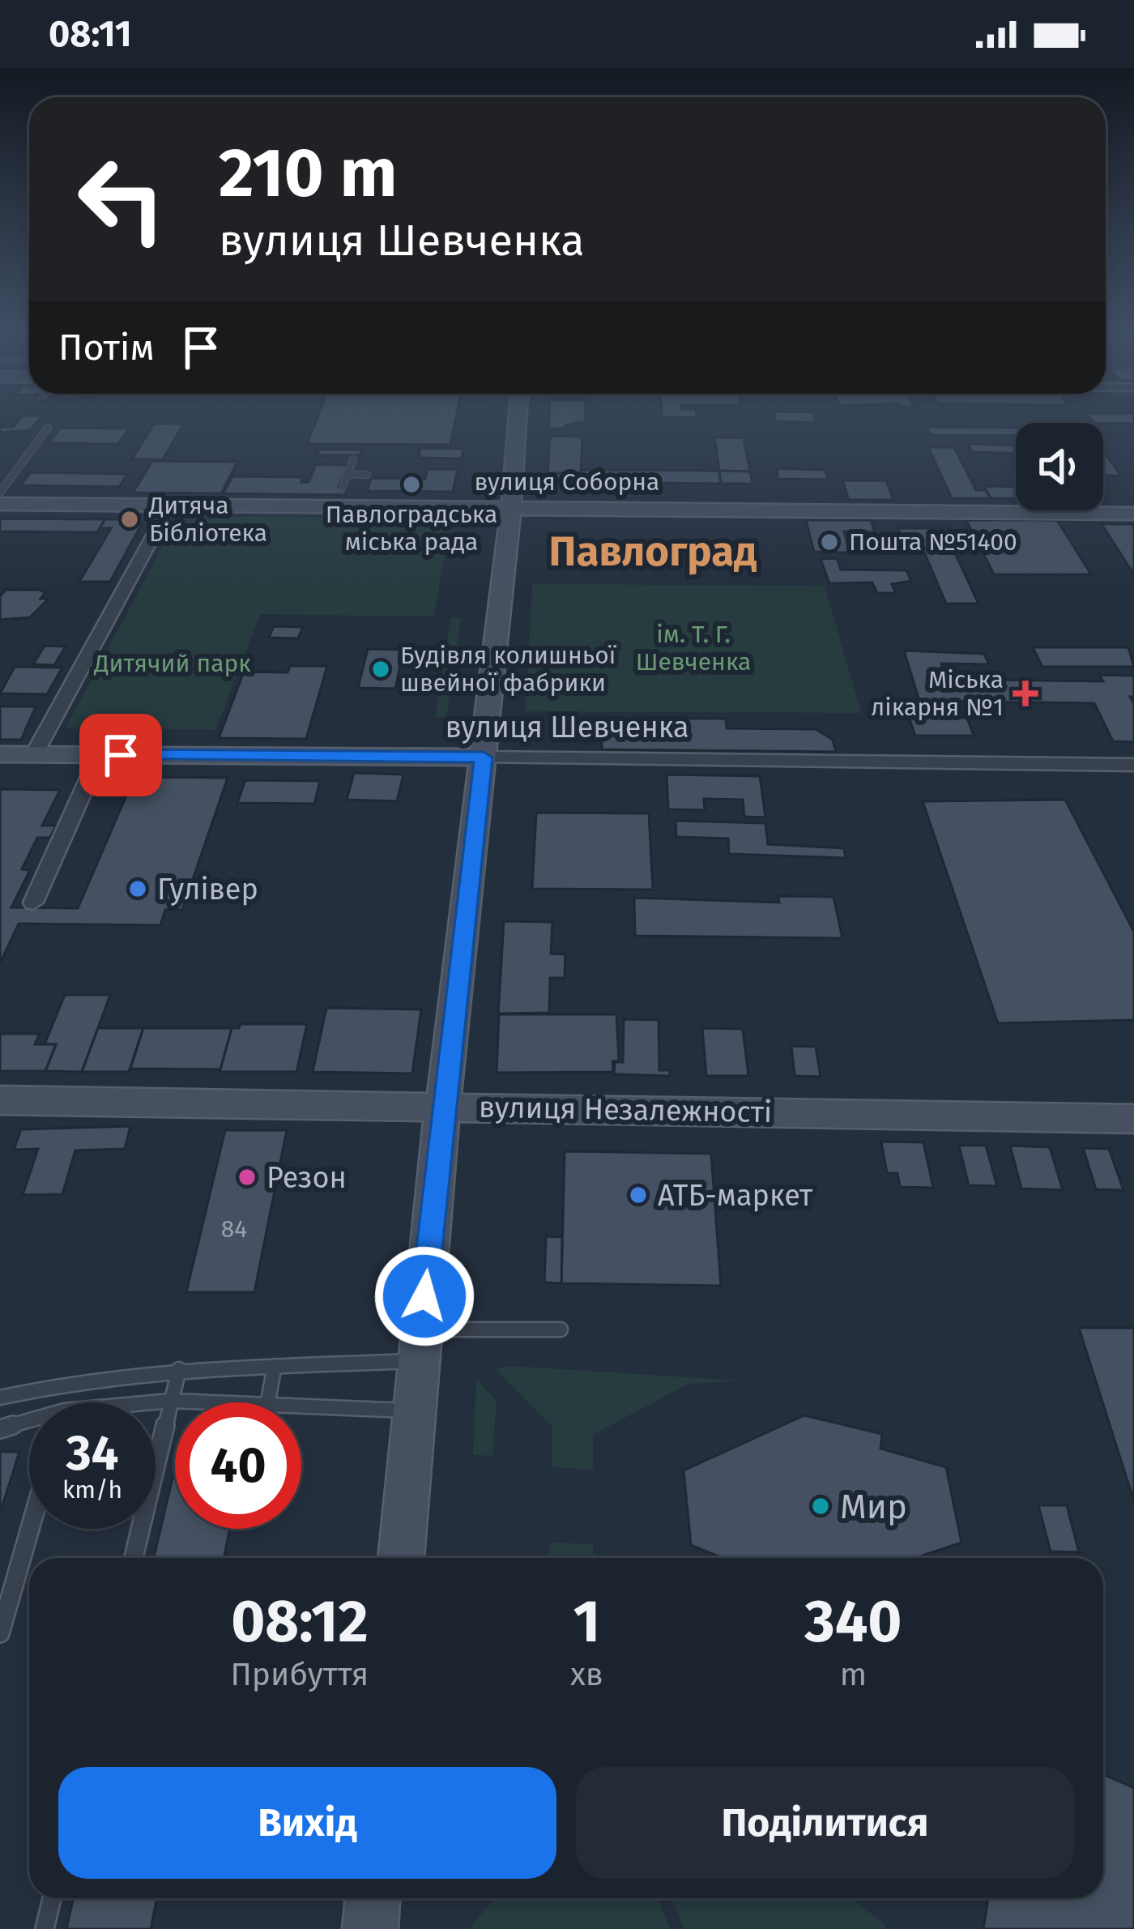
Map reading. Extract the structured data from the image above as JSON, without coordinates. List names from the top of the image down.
{
  "streets": {
    "street": ["вулиця Соборна", "вулиця Шевченка", "вулиця Незалежності"]
  },
  "districts": ["Павлоград"],
  "parks": ["ім. Т. Г. Шевченка", "Дитячий парк"],
  "places": {
    "other": [
      "Павлоградська міська рада",
      "Дитяча Бiблiотека",
      "Пошта №51400",
      "Будівля колишньої швейної фабрики",
      "Гулівер",
      "Резон",
      "АТБ-маркет",
      "Мир"
    ],
    "health": ["Міська лікарня №1"]
  },
  "house_numbers": ["84"],
  "page": {
    "status": "08:11",
    "turn": ["210 m", "вулиця Шевченка"],
    "then": "Потім",
    "speed": "34 km/h",
    "limit": "40",
    "eta": [
      "08:12",
      "Прибуття",
      "1",
      "хв",
      "340",
      "m"
    ],
    "buttons": ["Вихід", "Поділитися"]
  }
}
